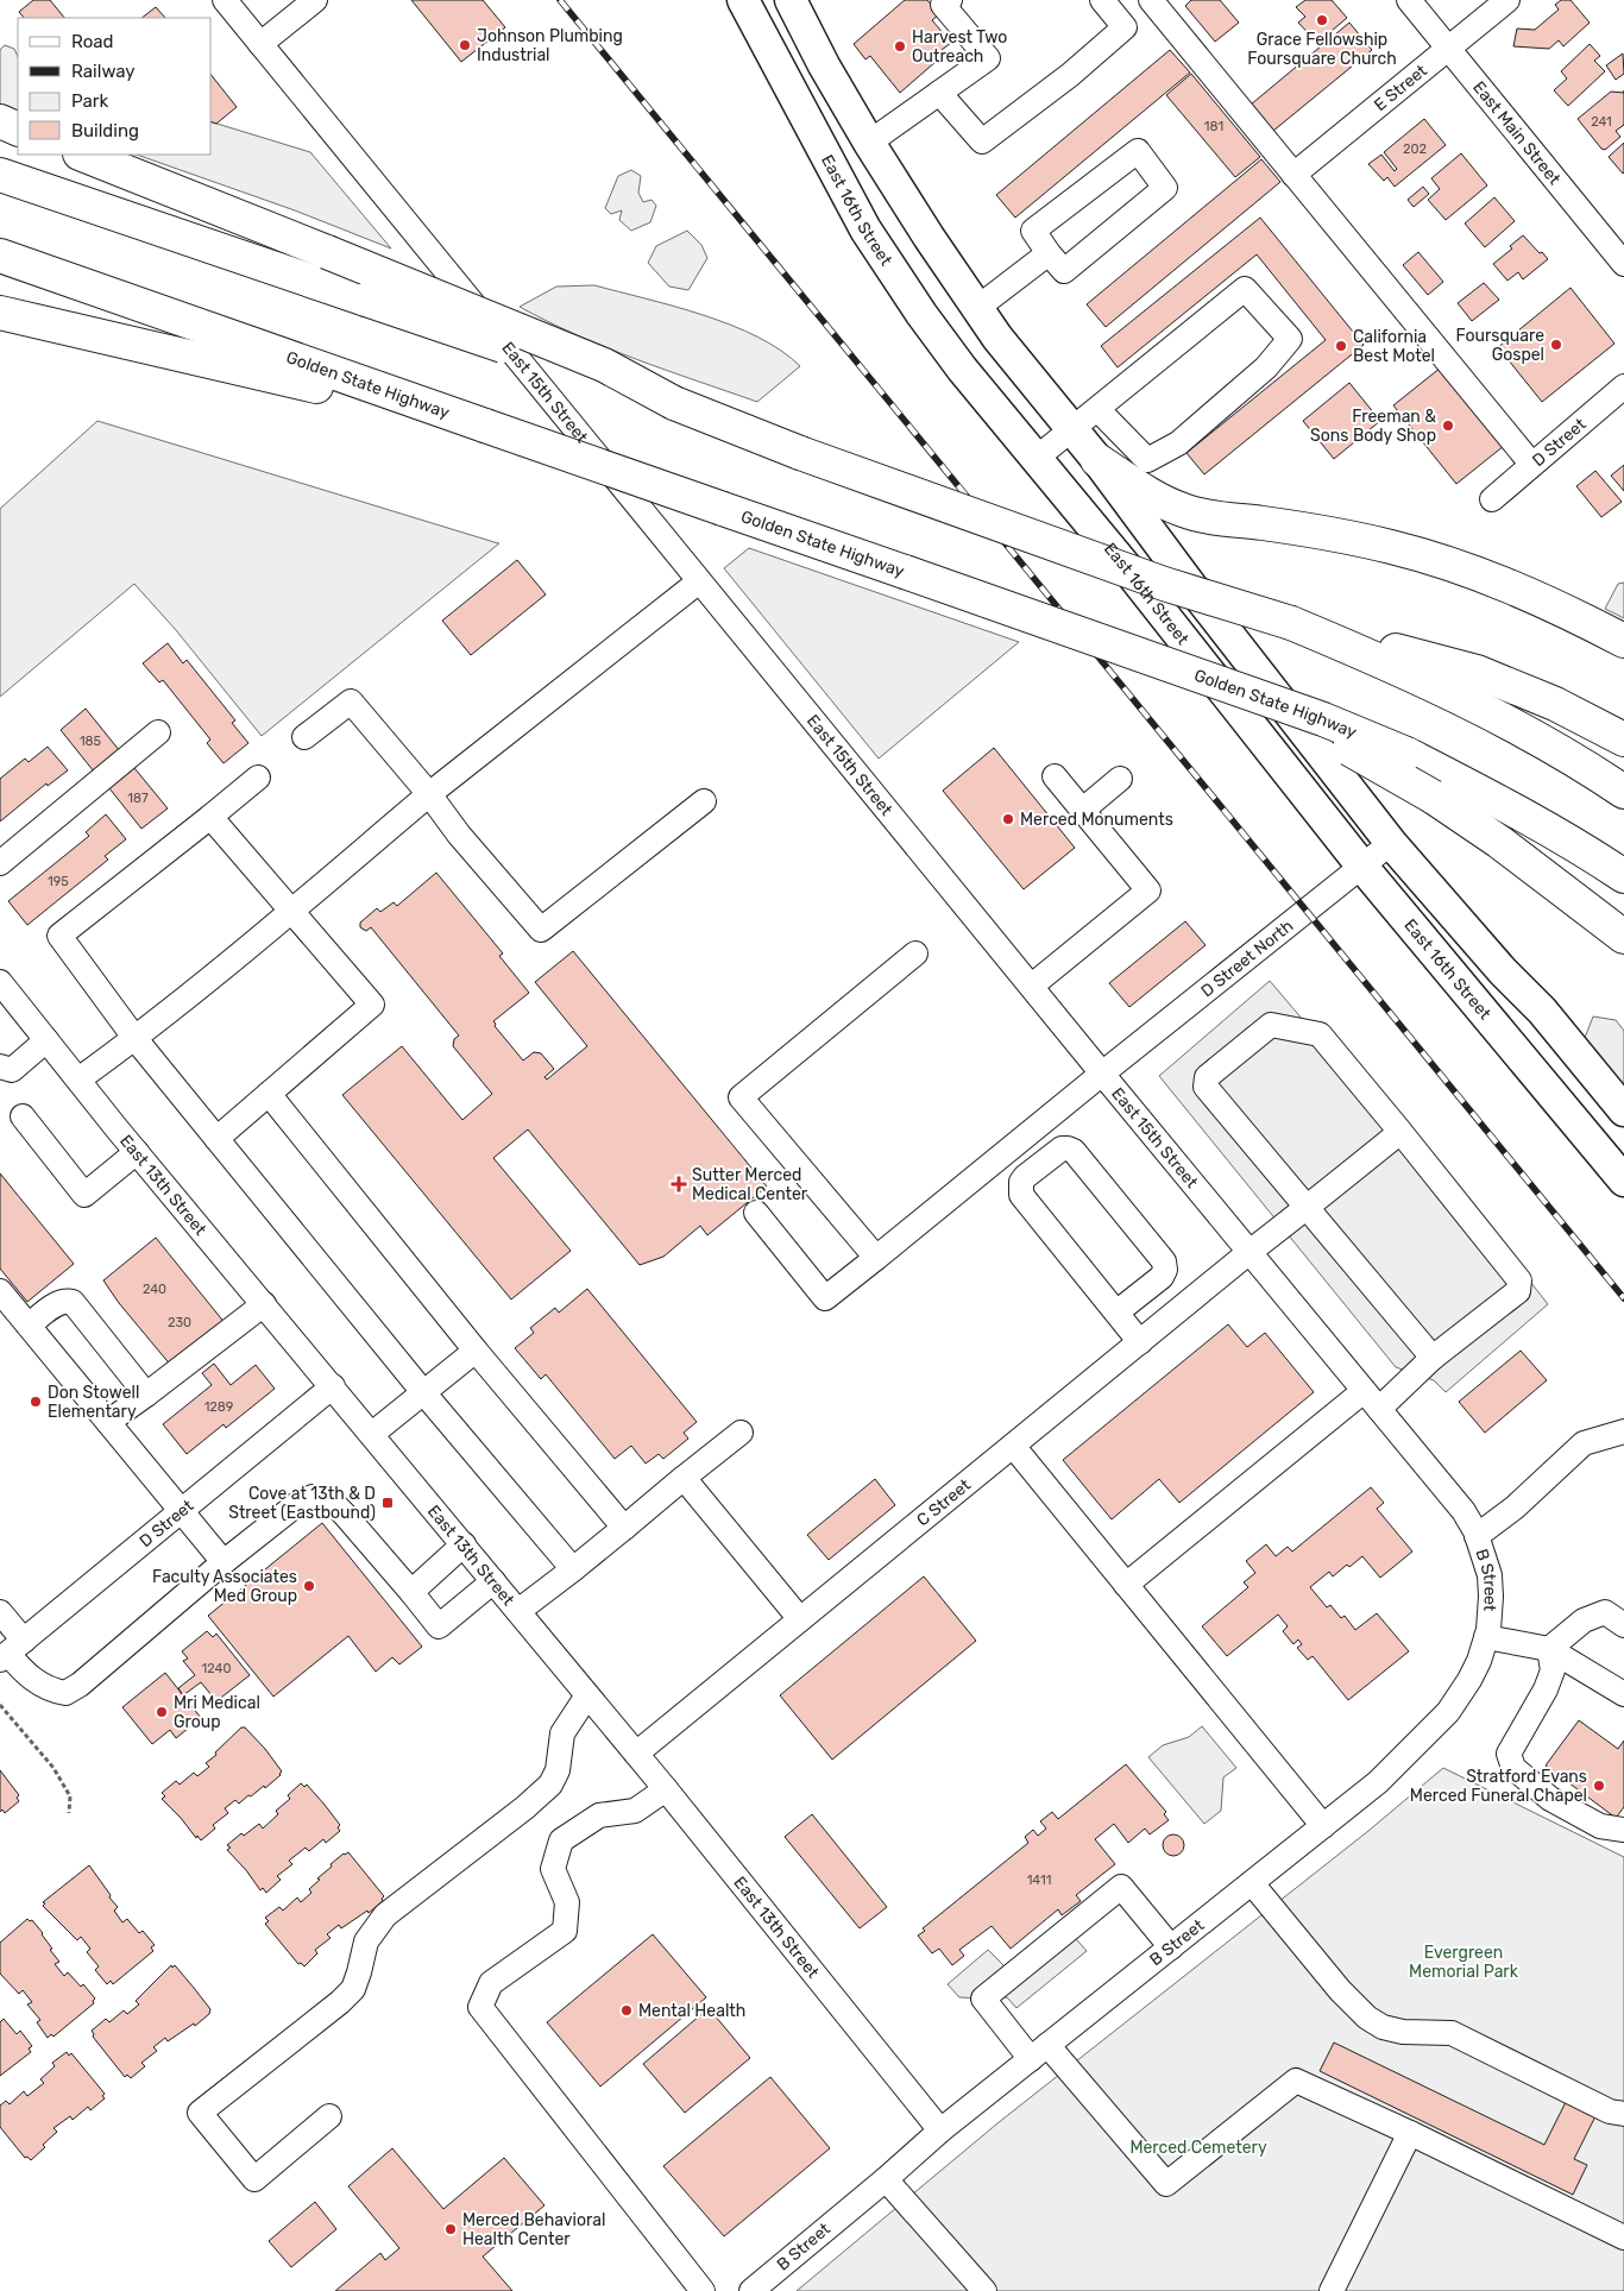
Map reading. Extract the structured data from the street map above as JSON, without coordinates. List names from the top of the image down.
{
  "streets": {
    "highway": ["Golden State Highway"],
    "main road": ["East 16th Street"],
    "street": [
      "E Street",
      "East Main Street",
      "East 15th Street",
      "D Street",
      "D Street North",
      "East 13th Street",
      "C Street",
      "B Street"
    ]
  },
  "crossings": [
    ["E Street", "East Main Street"],
    ["East 16th Street", "D Street North"],
    ["East 15th Street", "D Street North"],
    ["East 15th Street", "C Street"],
    ["East 15th Street", "B Street"],
    ["D Street", "East 13th Street"],
    ["East 13th Street", "C Street"],
    ["East 13th Street", "B Street"]
  ],
  "parks": ["Evergreen Memorial Park", "Merced Cemetery"],
  "places": {
    "other": [
      "Grace Fellowship Foursquare Church",
      "Johnson Plumbing Industrial",
      "Harvest Two Outreach",
      "Foursquare Gospel",
      "California Best Motel",
      "Freeman & Sons Body Shop",
      "Merced Monuments",
      "Don Stowell Elementary",
      "Faculty Associates Med Group",
      "Mri Medical Group",
      "Stratford Evans Merced Funeral Chapel",
      "Mental Health",
      "Merced Behavioral Health Center"
    ],
    "health": ["Sutter Merced Medical Center"],
    "transit": ["Cove at 13th & D Street (Eastbound)"]
  },
  "house_numbers": [
    "241",
    "181",
    "202",
    "185",
    "187",
    "195",
    "240",
    "230",
    "1289",
    "1240",
    "1411"
  ],
  "legend": [
    "Road",
    "Railway",
    "Park",
    "Building"
  ]
}
